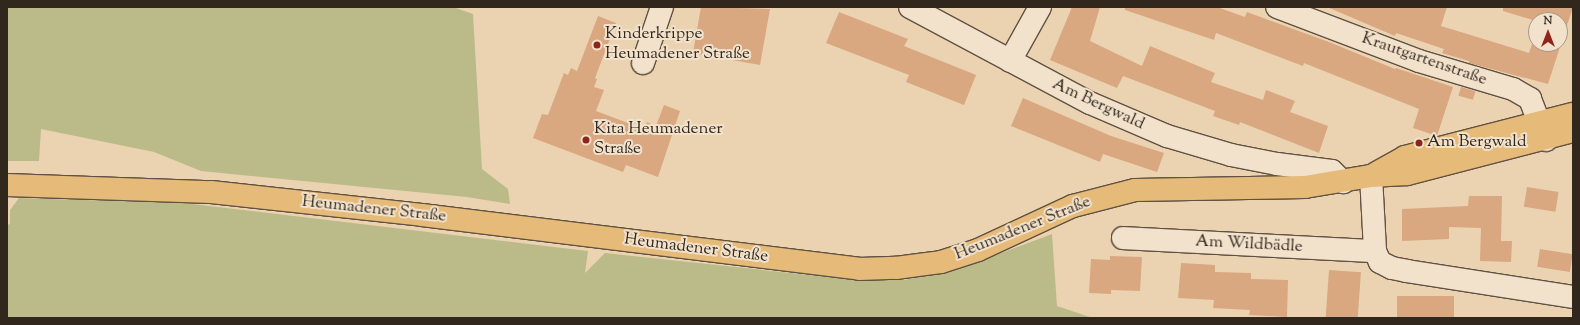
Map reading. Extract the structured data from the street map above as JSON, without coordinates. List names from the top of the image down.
{
  "streets": {
    "main road": ["Heumadener Straße"],
    "street": ["Krautgartenstraße", "Am Bergwald", "Am Wildbädle"]
  },
  "crossings": [
    ["Krautgartenstraße", "Heumadener Straße"],
    ["Am Bergwald", "Heumadener Straße"]
  ],
  "places": ["Kinderkrippe Heumadener Straße", "Kita Heumadener Straße", "Am Bergwald"],
  "north": "top"
}
